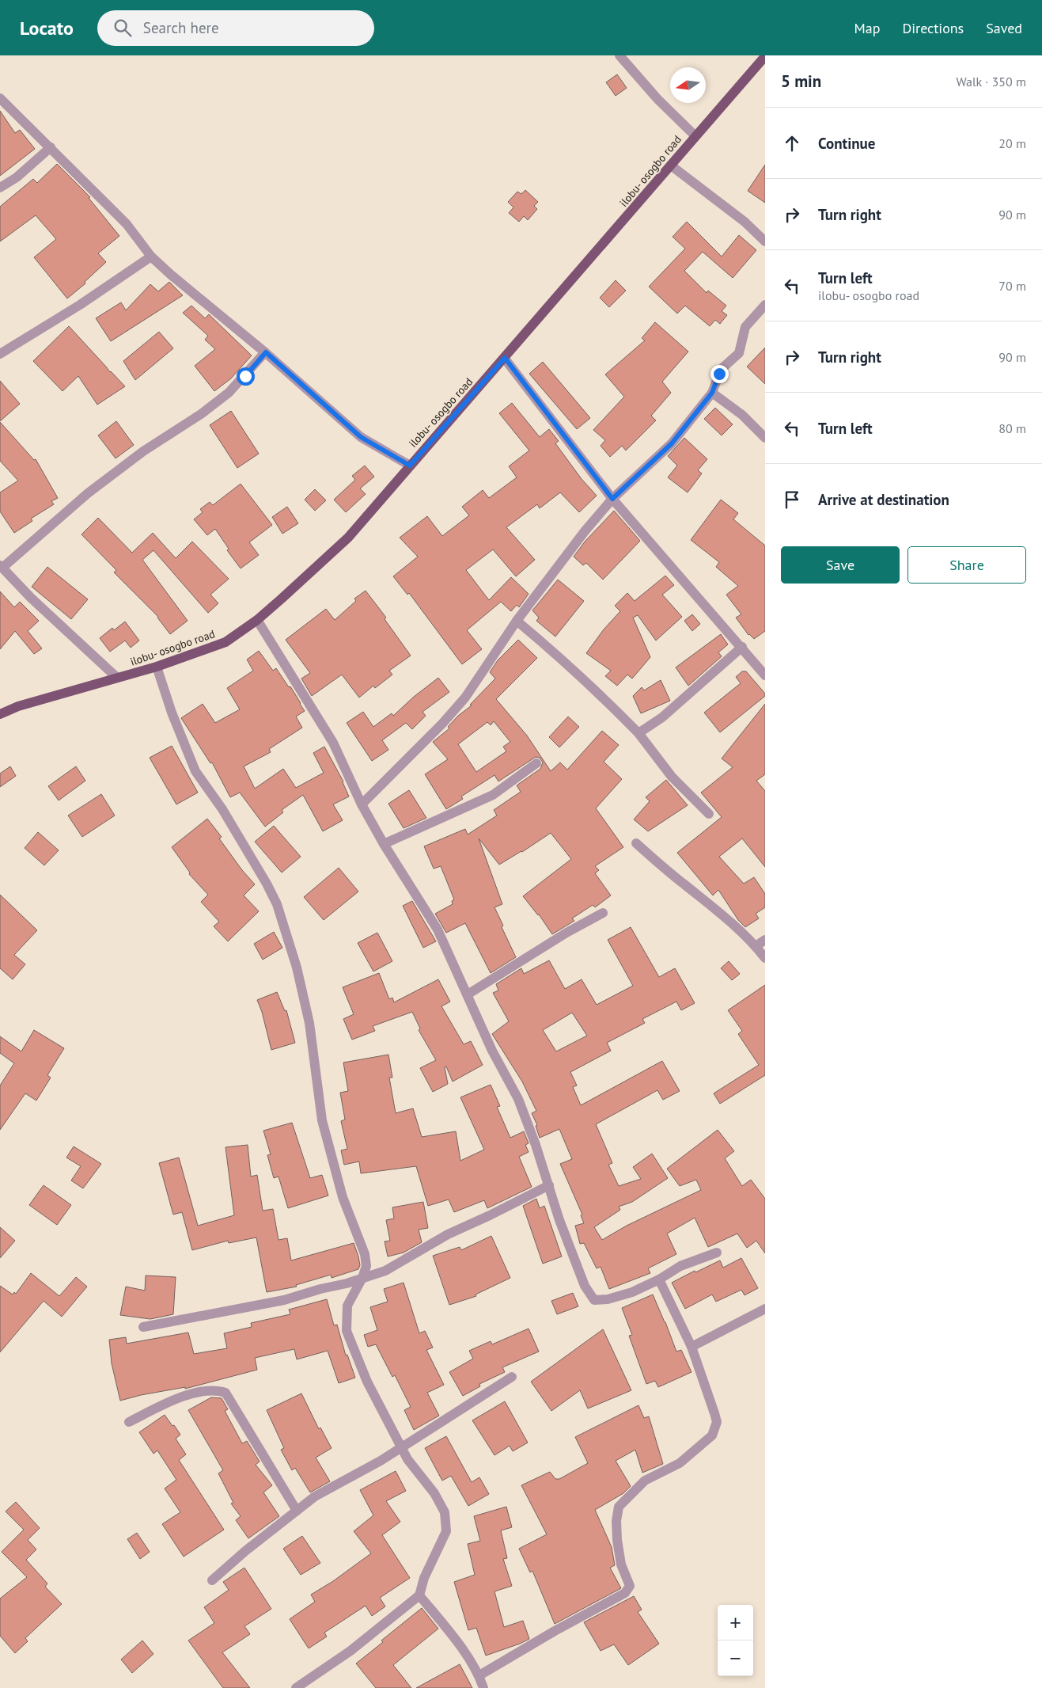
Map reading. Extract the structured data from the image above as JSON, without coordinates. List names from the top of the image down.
{
  "streets": {
    "main road": ["ilobu- osogbo road"]
  },
  "north": "left",
  "page": {
    "header": "Locato",
    "search": "Search here",
    "nav": ["Map", "Directions", "Saved"],
    "heading": ["5 min", "Walk · 350 m"],
    "list": [
      ["Continue", "20 m"],
      ["Turn right", "90 m"],
      ["Turn left", "ilobu- osogbo road", "70 m"],
      ["Turn right", "90 m"],
      ["Turn left", "80 m"],
      "Arrive at destination"
    ],
    "buttons": ["Save", "Share"],
    "map_buttons": ["+", "−"]
  }
}
